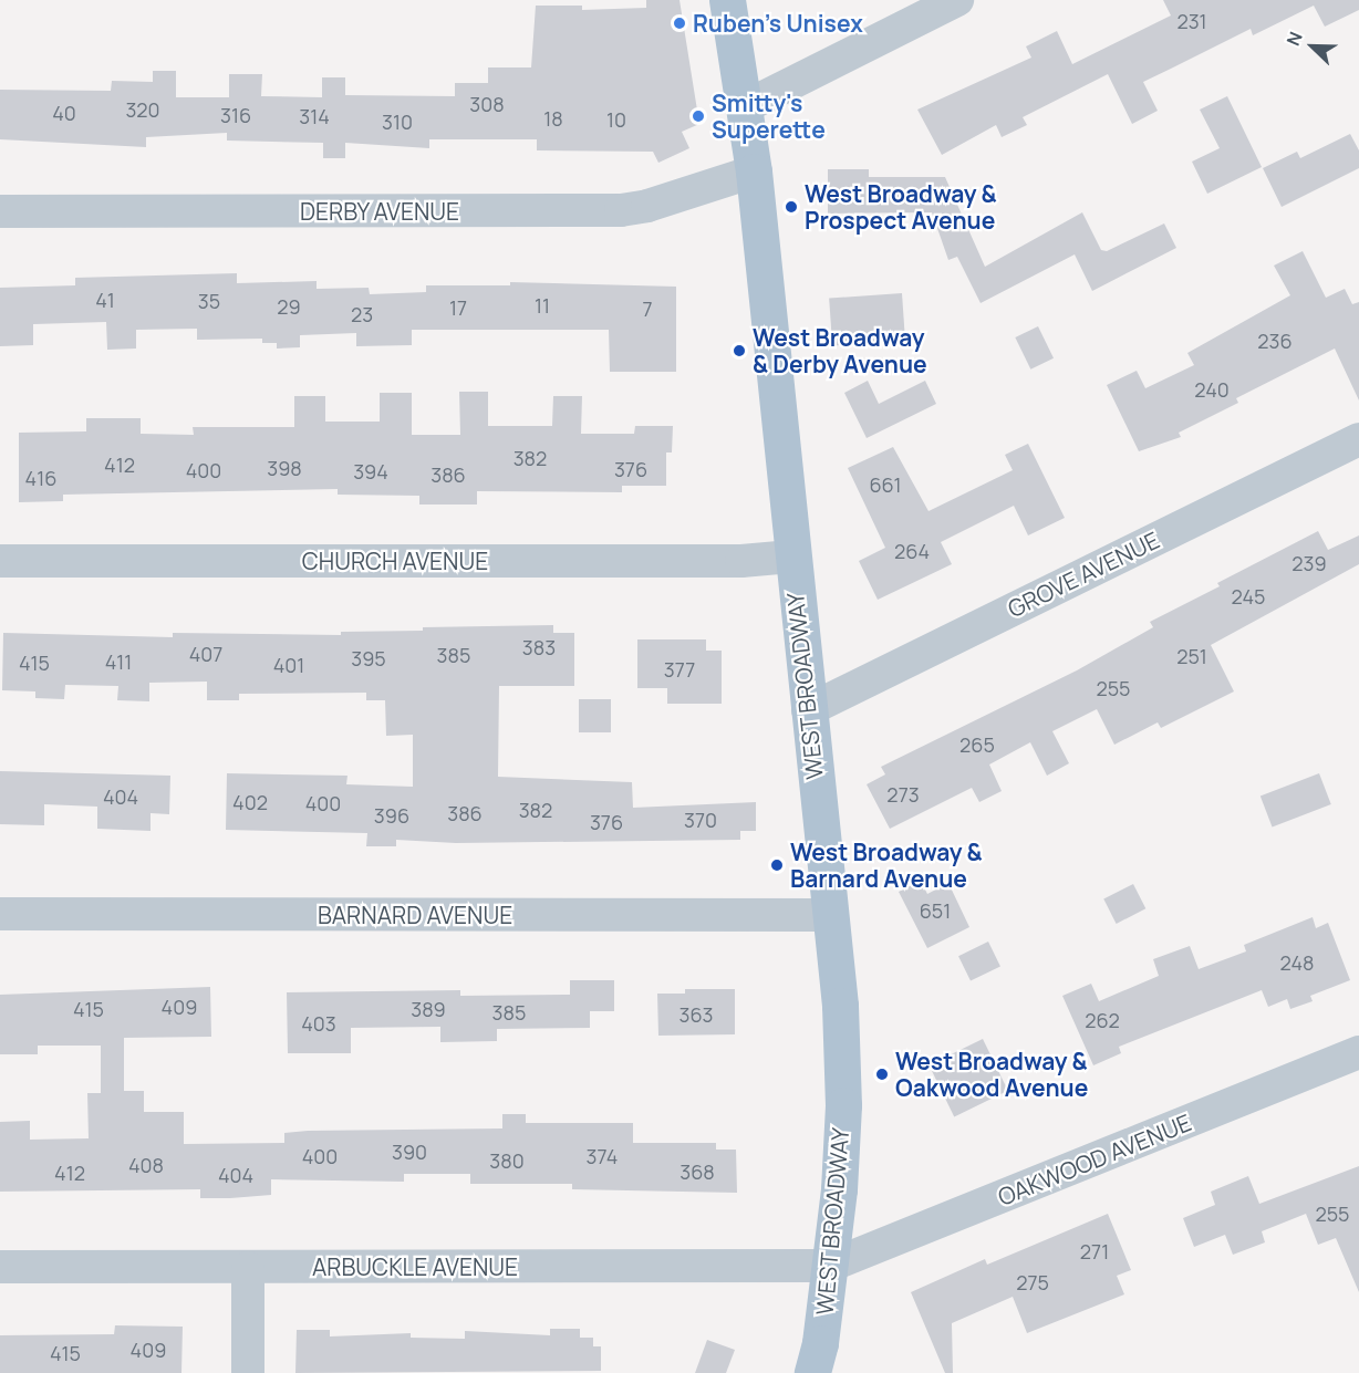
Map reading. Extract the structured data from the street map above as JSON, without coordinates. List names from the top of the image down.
{
  "streets": {
    "main road": ["WEST BROADWAY"],
    "street": [
      "DERBY AVENUE",
      "CHURCH AVENUE",
      "GROVE AVENUE",
      "BARNARD AVENUE",
      "OAKWOOD AVENUE",
      "ARBUCKLE AVENUE"
    ]
  },
  "crossings": [
    ["DERBY AVENUE", "WEST BROADWAY"],
    ["CHURCH AVENUE", "WEST BROADWAY"],
    ["GROVE AVENUE", "WEST BROADWAY"],
    ["WEST BROADWAY", "BARNARD AVENUE"],
    ["WEST BROADWAY", "OAKWOOD AVENUE"],
    ["WEST BROADWAY", "ARBUCKLE AVENUE"],
    ["OAKWOOD AVENUE", "ARBUCKLE AVENUE"]
  ],
  "places": [
    "Ruben's Unisex",
    "Smitty's Superette",
    "West Broadway & Prospect Avenue",
    "West Broadway & Derby Avenue",
    "West Broadway & Barnard Avenue",
    "West Broadway & Oakwood Avenue"
  ],
  "house_numbers": [
    "231",
    "308",
    "320",
    "40",
    "316",
    "314",
    "18",
    "10",
    "310",
    "41",
    "35",
    "11",
    "29",
    "17",
    "7",
    "23",
    "236",
    "240",
    "382",
    "412",
    "398",
    "376",
    "400",
    "394",
    "386",
    "416",
    "661",
    "264",
    "239",
    "245",
    "383",
    "407",
    "385",
    "251",
    "395",
    "411",
    "415",
    "401",
    "377",
    "255",
    "265",
    "273",
    "404",
    "402",
    "400",
    "382",
    "386",
    "396",
    "370",
    "376",
    "651",
    "248",
    "409",
    "415",
    "389",
    "385",
    "363",
    "262",
    "403",
    "390",
    "400",
    "374",
    "380",
    "408",
    "368",
    "412",
    "404",
    "255",
    "271",
    "275",
    "409",
    "415"
  ],
  "north": "top left"
}
